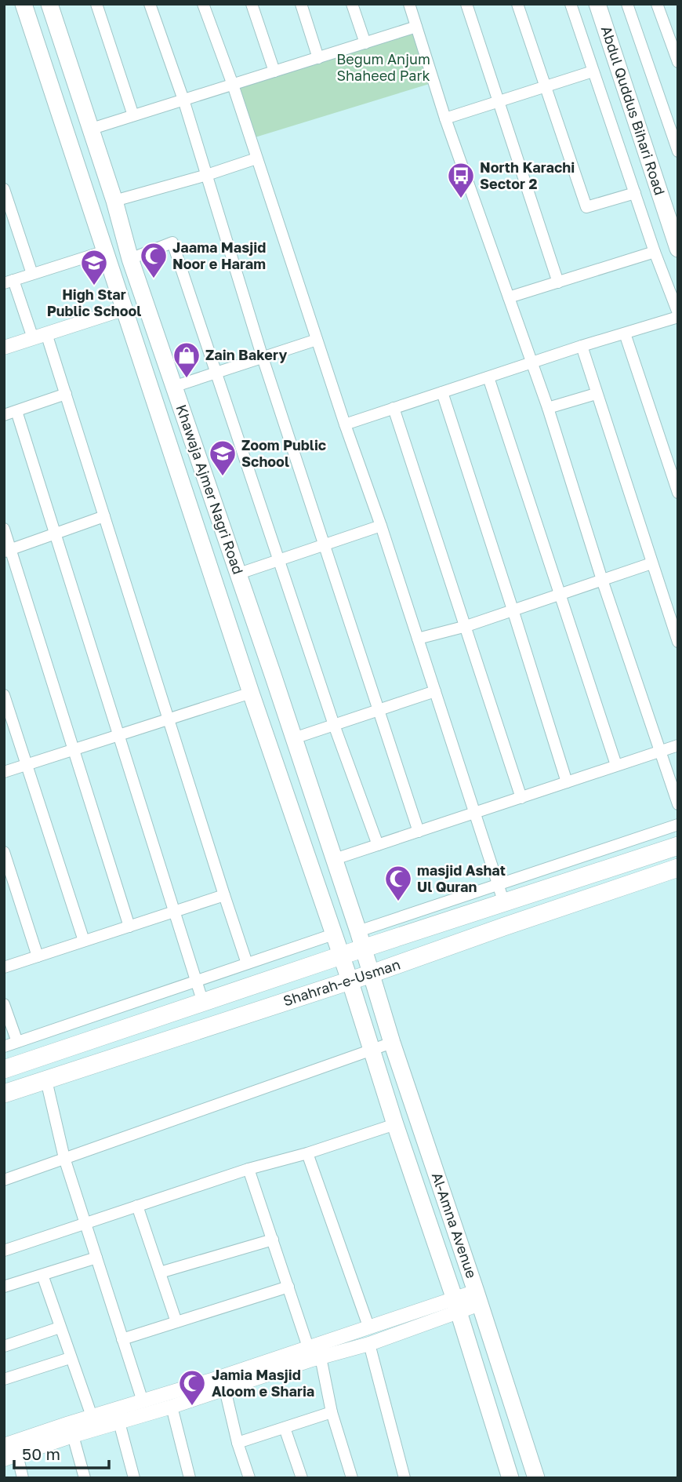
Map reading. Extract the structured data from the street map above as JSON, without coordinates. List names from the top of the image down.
{
  "streets": {
    "main road": [
      "Abdul Quddus Bihari Road",
      "Khawaja Ajmer Nagri Road",
      "Shahrah-e-Usman",
      "Al-Amna Avenue"
    ]
  },
  "crossings": [
    ["Khawaja Ajmer Nagri Road", "Shahrah-e-Usman"],
    ["Khawaja Ajmer Nagri Road", "Al-Amna Avenue"],
    ["Shahrah-e-Usman", "Al-Amna Avenue"]
  ],
  "parks": ["Begum Anjum Shaheed Park"],
  "places": {
    "bus stop": ["North Karachi Sector 2"],
    "mosque": ["Jaama Masjid Noor e Haram", "masjid Ashat Ul Quran", "Jamia Masjid Aloom e Sharia"],
    "school or university": ["High Star Public School", "Zoom Public School"],
    "shop": ["Zain Bakery"]
  },
  "scale_bar": "50 m"
}
